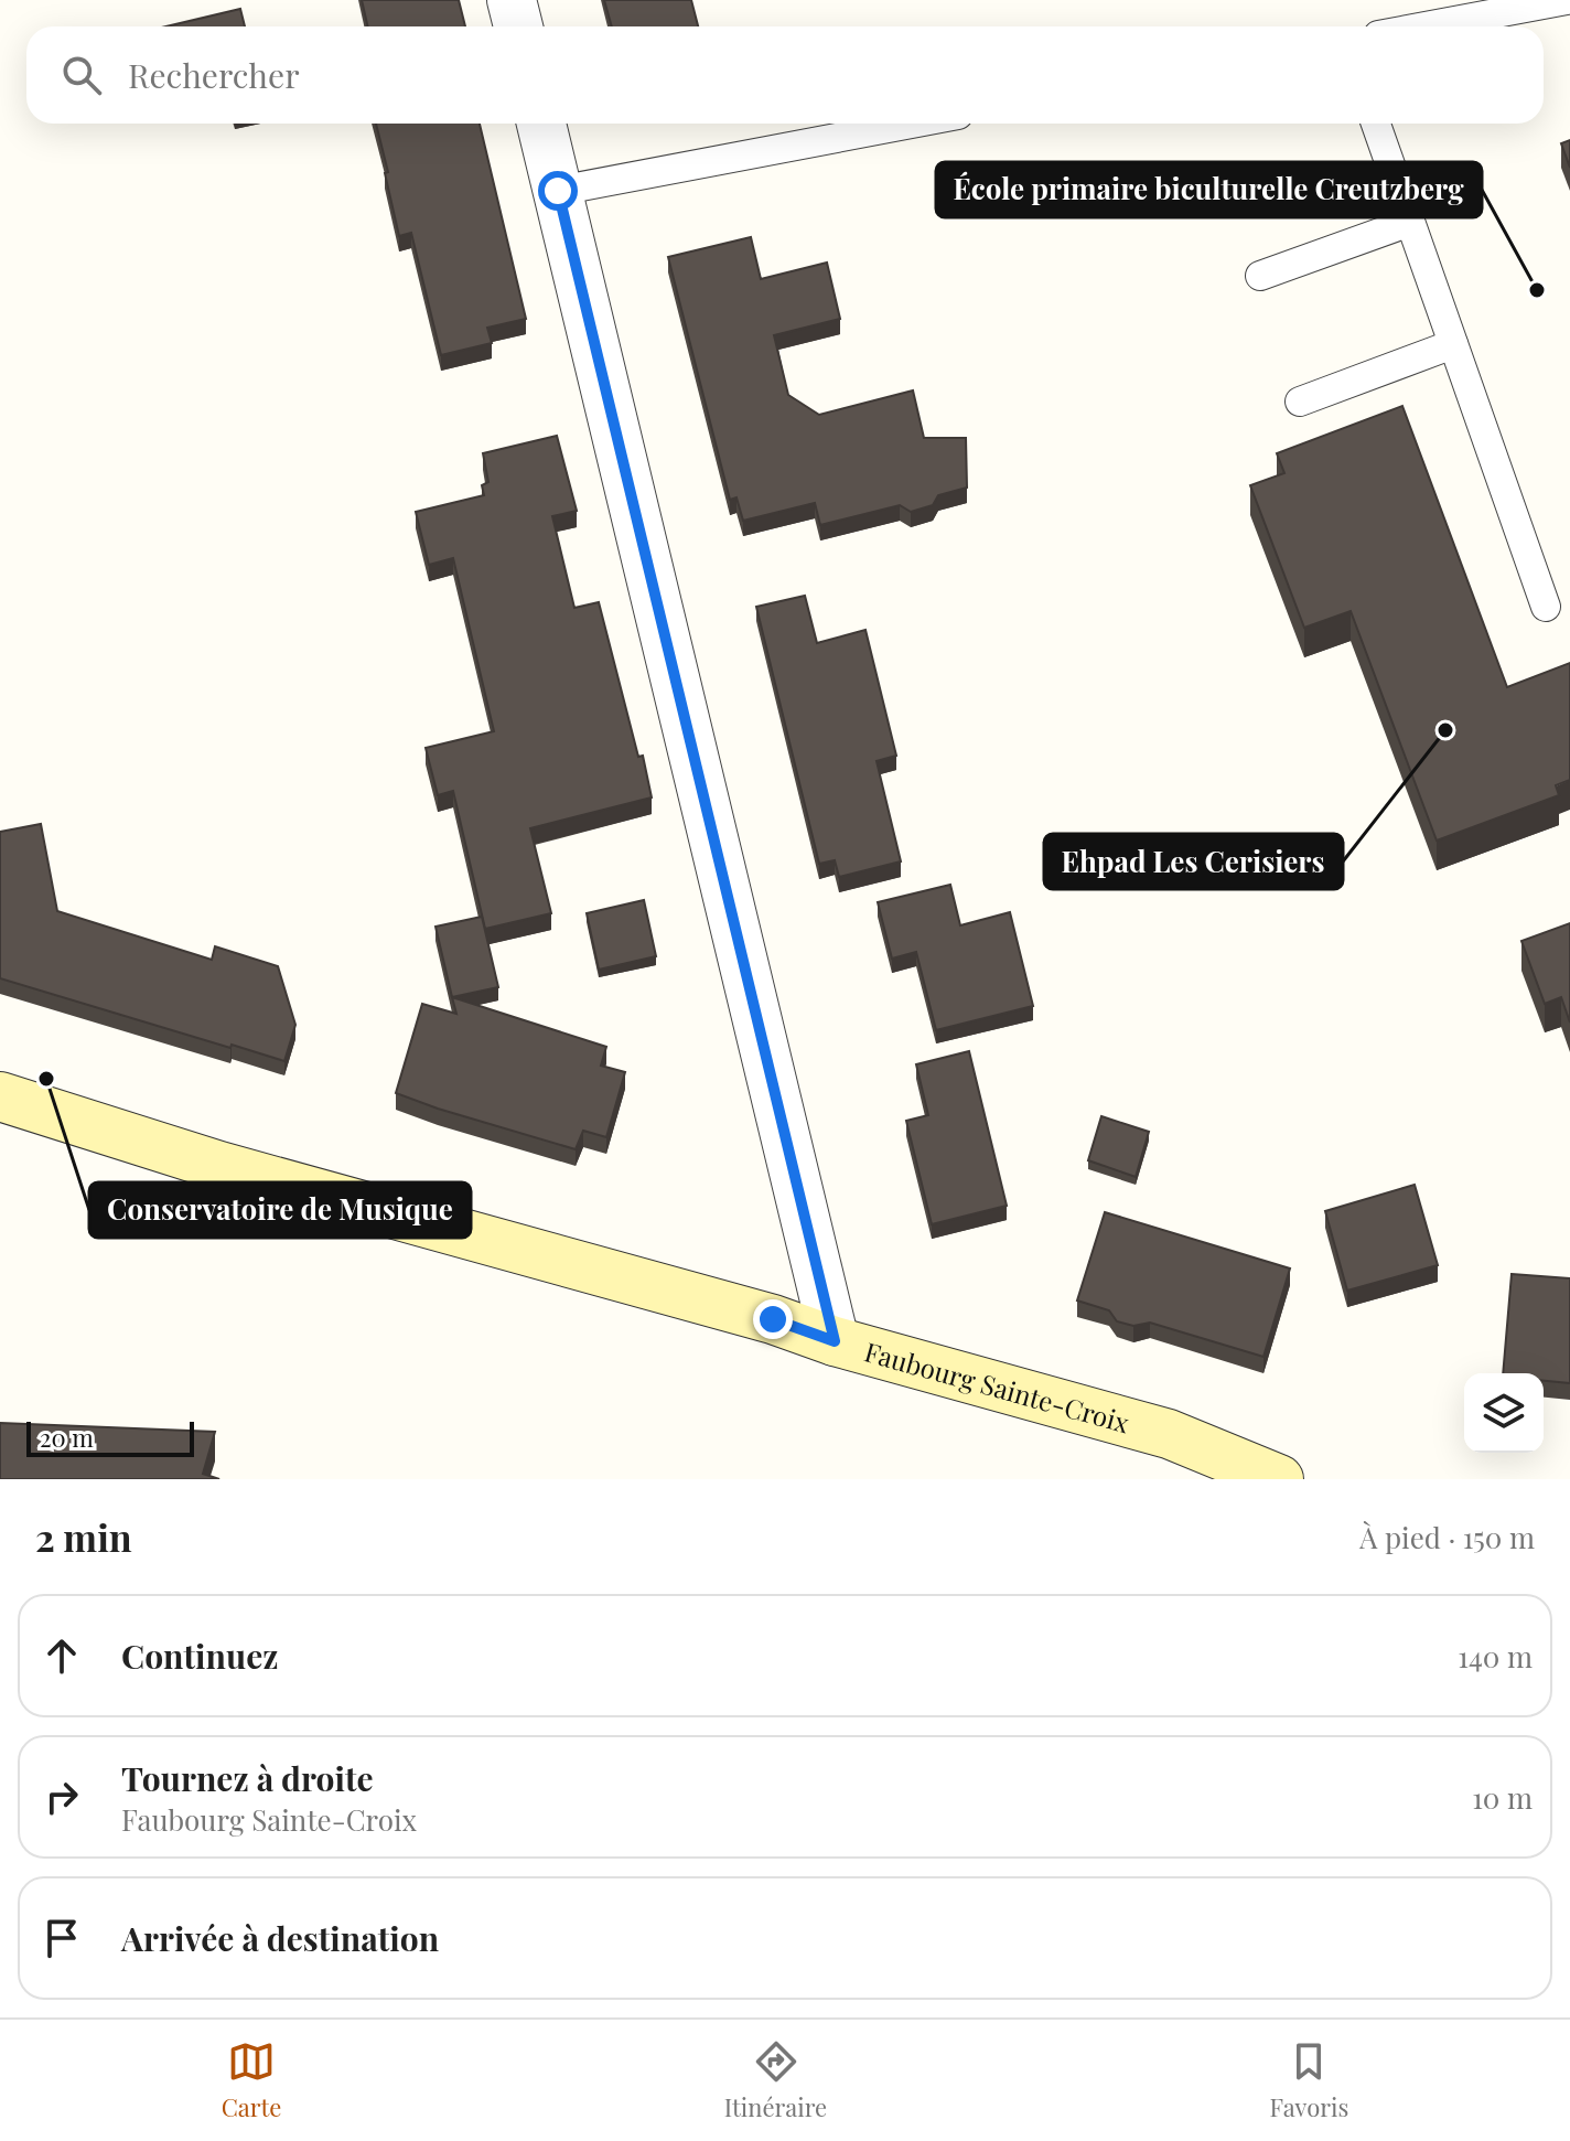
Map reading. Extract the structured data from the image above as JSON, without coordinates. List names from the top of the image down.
{
  "streets": {
    "main road": ["Faubourg Sainte-Croix"]
  },
  "places": ["École primaire biculturelle Creutzberg", "Ehpad Les Cerisiers", "Conservatoire de Musique"],
  "scale_bar": "20 m",
  "page": {
    "search": "Rechercher",
    "scale": "20 m",
    "heading": ["2 min", "À pied · 150 m"],
    "list": [
      ["Continuez", "140 m"],
      ["Tournez à droite", "Faubourg Sainte-Croix", "10 m"],
      "Arrivée à destination"
    ],
    "nav": ["Carte", "Itinéraire", "Favoris"]
  }
}
